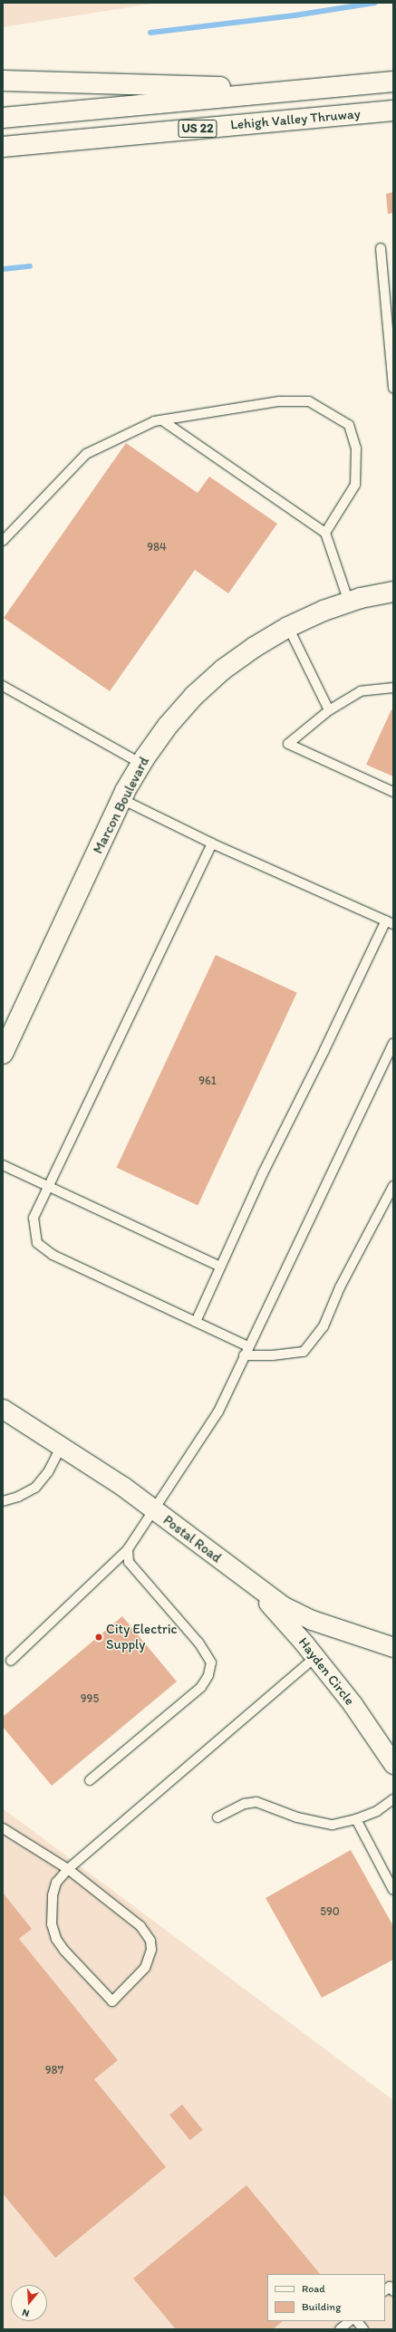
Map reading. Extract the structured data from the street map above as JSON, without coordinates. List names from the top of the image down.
{
  "streets": {
    "main road": ["Lehigh Valley Thruway", "US 22", "Marcon Boulevard"],
    "street": ["Postal Road", "Hayden Circle"]
  },
  "crossings": [
    ["Postal Road", "Hayden Circle"]
  ],
  "places": ["City Electric Supply"],
  "house_numbers": [
    "984",
    "961",
    "995",
    "590",
    "987"
  ],
  "legend": ["Road", "Building"],
  "north": "bottom"
}
